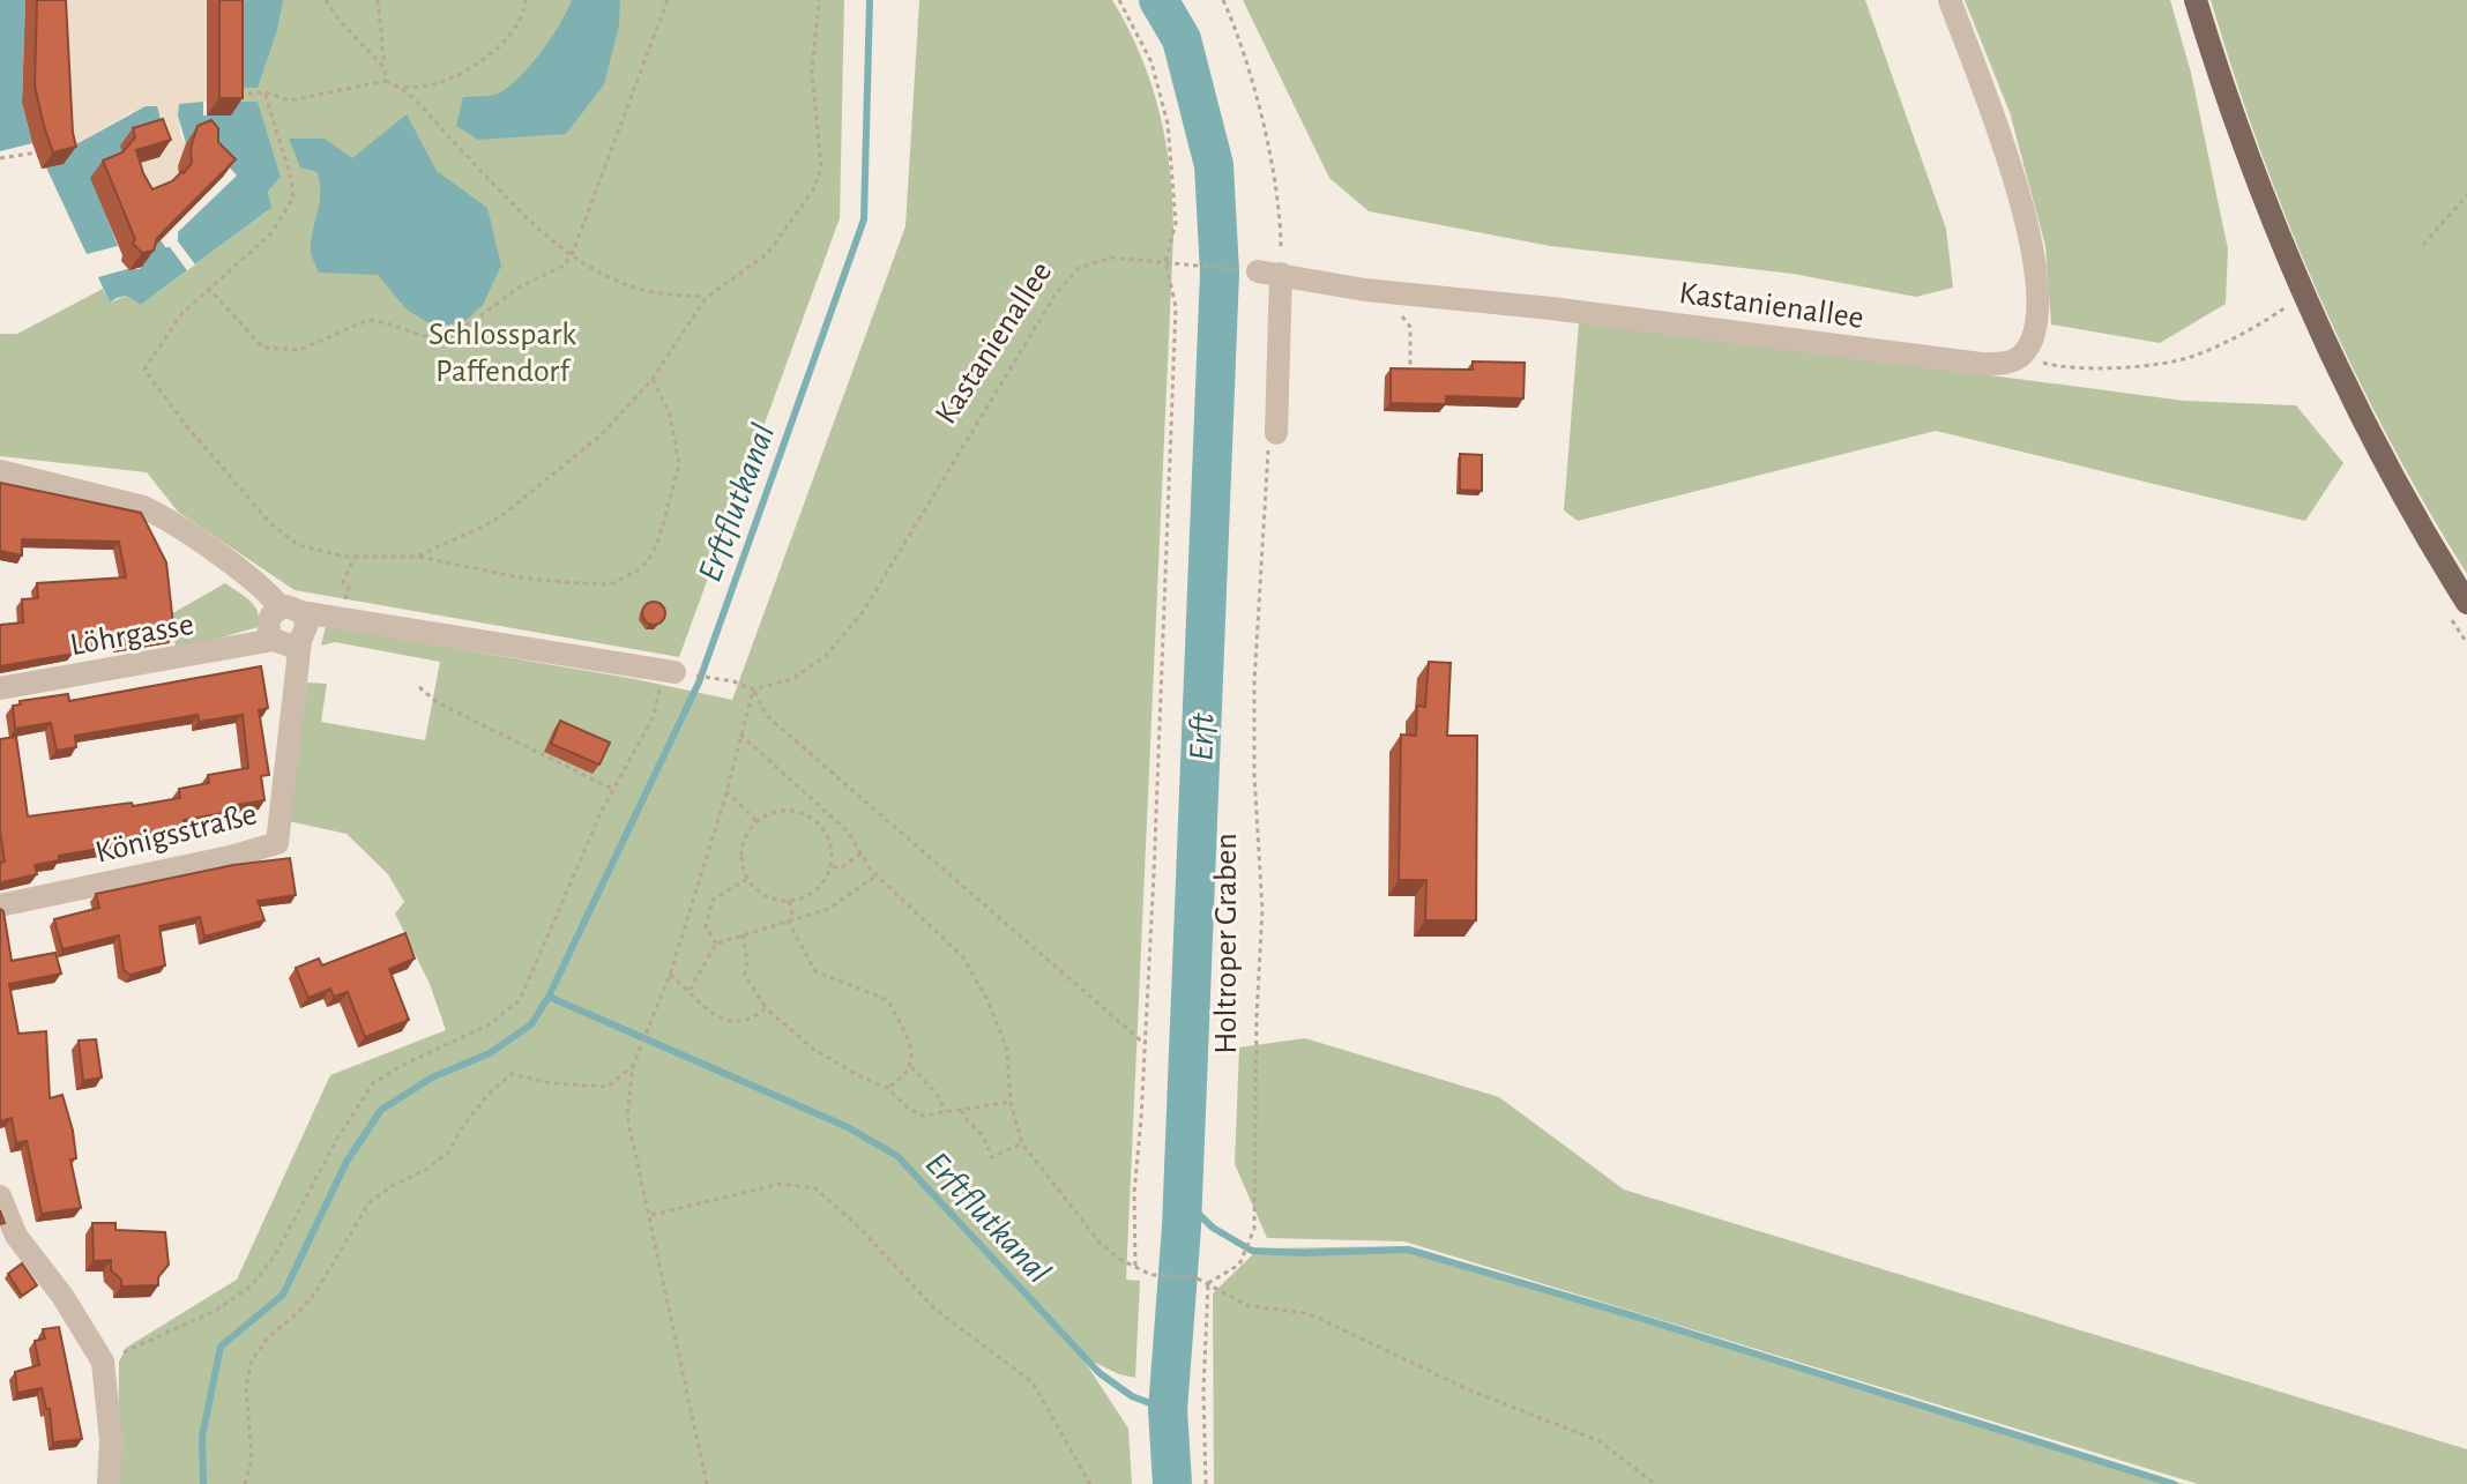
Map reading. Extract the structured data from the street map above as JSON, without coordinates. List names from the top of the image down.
{
  "streets": {
    "street": ["Kastanienallee", "Löhrgasse", "Königsstraße"],
    "path": ["Holtroper Graben"]
  },
  "crossings": [
    ["Löhrgasse", "Königsstraße"]
  ],
  "water": ["Erftflutkanal", "Erft"],
  "parks": ["Schlosspark Paffendorf"]
}
